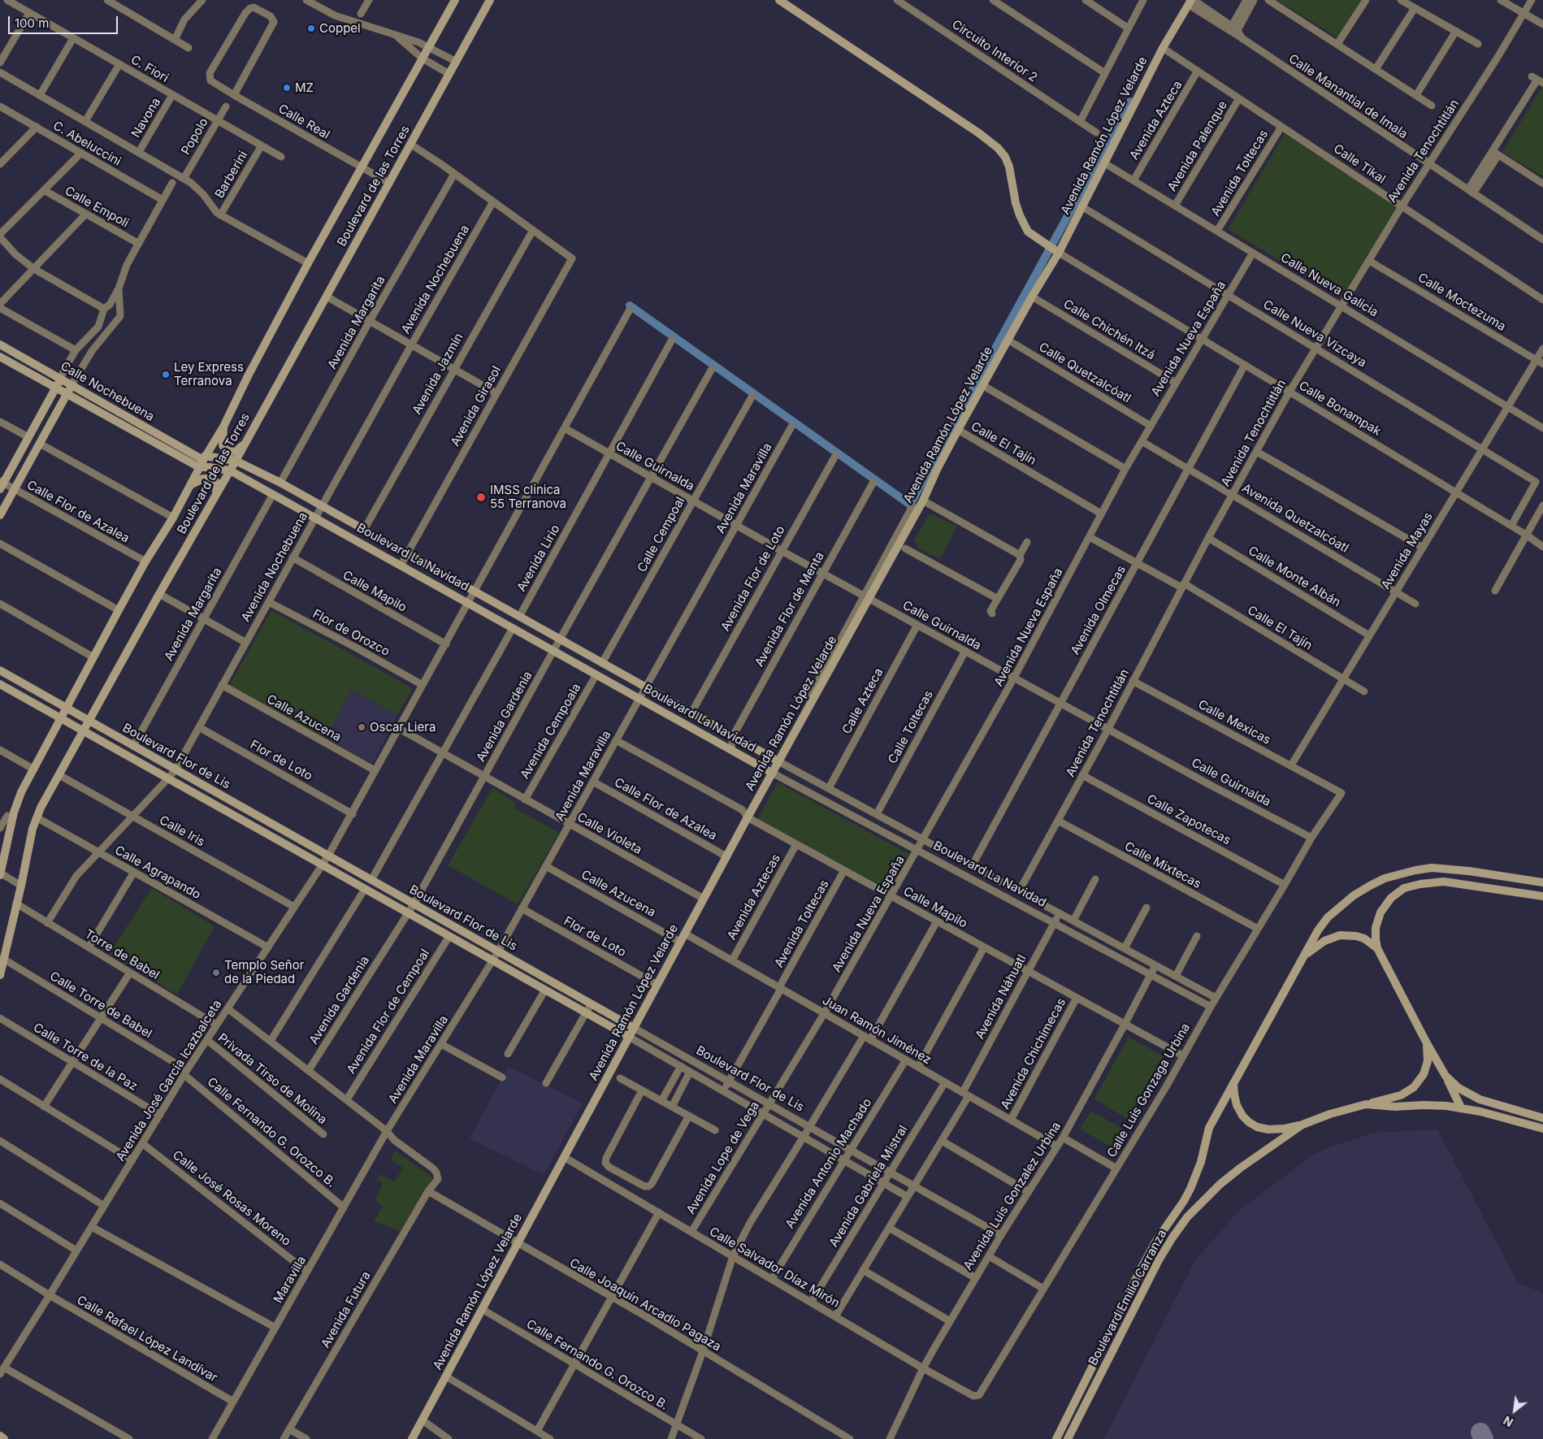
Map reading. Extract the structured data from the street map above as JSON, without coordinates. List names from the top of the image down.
{
  "streets": {
    "street": [
      "Circuito Interior 2",
      "C. Fiori",
      "Calle Manantial de Imala",
      "Navona",
      "Avenida Azteca",
      "Calle Real",
      "Avenida Ramón López Velarde",
      "Popolo",
      "C. Abeluccini",
      "Avenida Palenque",
      "Avenida Tenochtitlán",
      "Calle Tikal",
      "Avenida Toltecas",
      "Barberini",
      "Boulevard de las Torres",
      "Calle Empoli",
      "Avenida Nochebuena",
      "Calle Nueva Galicia",
      "Calle Moctezuma",
      "Avenida Margarita",
      "Calle Chichén Itzá",
      "Calle Nueva Vizcaya",
      "Avenida Nueva España",
      "Calle Quetzalcóatl",
      "Avenida Jazmín",
      "Calle Nochebuena",
      "Avenida Girasol",
      "Calle Bonampak",
      "Calle El Tajín",
      "Calle Guirnalda",
      "Avenida Maravilla",
      "Calle Flor de Azalea",
      "Avenida Quetzalcóatl",
      "Calle Cempoal",
      "Avenida Mayas",
      "Boulevard La Navidad",
      "Avenida Lirio",
      "Calle Monte Albán",
      "Avenida Flor de Loto",
      "Calle Mapilo",
      "Avenida Flor de Menta",
      "Avenida Olmecas",
      "Flor de Orozco",
      "Calle Azteca",
      "Avenida Gardenia",
      "Calle Azucena",
      "Calle Mexicas",
      "Calle Toltecas",
      "Avenida Cempoala",
      "Boulevard Flor de Lis",
      "Flor de Loto",
      "Calle Zapotecas",
      "Calle Iris",
      "Calle Violeta",
      "Calle Mixtecas",
      "Calle Agrapando",
      "Avenida Aztecas",
      "Torre de Babel",
      "Avenida Náhuatl",
      "Calle Torre de Babel",
      "Avenida Flor de Cempoal",
      "Juan Ramón Jiménez",
      "Avenida Chichimecas",
      "Calle Torre de la Paz",
      "Privada Tirso de Molina",
      "Avenida José García Icazbalceta",
      "Calle Luis Gonzaga Urbina",
      "Calle Fernando G. Orozco B.",
      "Avenida Lope de Vega",
      "Avenida Antonio Machado",
      "Avenida Gabriela Mistral",
      "Avenida Luis Gonzalez Urbina",
      "Calle José Rosas Moreno",
      "Calle Salvador Díaz Mirón",
      "Maravilla",
      "Boulevard Emilio Carranza",
      "Calle Joaquín Arcadio Pagaza",
      "Avenida Futura",
      "Calle Rafael López Landívar"
    ]
  },
  "crossings": [
    ["C. Fiori", "Navona"],
    ["C. Fiori", "Popolo"],
    ["C. Fiori", "Barberini"],
    ["Calle Manantial de Imala", "Avenida Ramón López Velarde"],
    ["Calle Manantial de Imala", "Avenida Tenochtitlán"],
    ["Avenida Azteca", "Calle Tikal"],
    ["Avenida Azteca", "Calle Nueva Galicia"],
    ["Calle Real", "Boulevard de las Torres"],
    ["Avenida Ramón López Velarde", "Calle Tikal"],
    ["Avenida Ramón López Velarde", "Calle Nueva Galicia"],
    ["Avenida Ramón López Velarde", "Calle Chichén Itzá"],
    ["Avenida Ramón López Velarde", "Calle Nueva Vizcaya"],
    ["Avenida Ramón López Velarde", "Calle Quetzalcóatl"],
    ["Avenida Ramón López Velarde", "Calle Bonampak"],
    ["Avenida Ramón López Velarde", "Calle El Tajín"],
    ["Avenida Ramón López Velarde", "Calle Guirnalda"],
    ["Avenida Ramón López Velarde", "Calle Flor de Azalea"],
    ["Avenida Ramón López Velarde", "Boulevard La Navidad"],
    ["Avenida Ramón López Velarde", "Calle Mapilo"],
    ["Avenida Ramón López Velarde", "Calle Azucena"],
    ["Avenida Ramón López Velarde", "Boulevard Flor de Lis"],
    ["Avenida Ramón López Velarde", "Flor de Loto"],
    ["Avenida Ramón López Velarde", "Calle Violeta"],
    ["Avenida Ramón López Velarde", "Juan Ramón Jiménez"],
    ["Avenida Ramón López Velarde", "Calle Fernando G. Orozco B."],
    ["Avenida Ramón López Velarde", "Calle Salvador Díaz Mirón"],
    ["Avenida Ramón López Velarde", "Calle Joaquín Arcadio Pagaza"],
    ["Avenida Palenque", "Calle Tikal"],
    ["Avenida Palenque", "Calle Nueva Galicia"],
    ["Avenida Tenochtitlán", "Calle Tikal"],
    ["Avenida Tenochtitlán", "Calle Nueva Galicia"],
    ["Avenida Tenochtitlán", "Calle Moctezuma"],
    ["Avenida Tenochtitlán", "Calle Nueva Vizcaya"],
    ["Avenida Tenochtitlán", "Calle Bonampak"],
    ["Avenida Tenochtitlán", "Calle El Tajín"],
    ["Avenida Tenochtitlán", "Calle Guirnalda"],
    ["Avenida Tenochtitlán", "Avenida Quetzalcóatl"],
    ["Avenida Tenochtitlán", "Boulevard La Navidad"],
    ["Avenida Tenochtitlán", "Calle Monte Albán"],
    ["Avenida Tenochtitlán", "Calle Mexicas"],
    ["Avenida Tenochtitlán", "Calle Zapotecas"],
    ["Avenida Tenochtitlán", "Calle Mixtecas"],
    ["Calle Tikal", "Avenida Toltecas"],
    ["Avenida Toltecas", "Calle Nueva Galicia"],
    ["Avenida Toltecas", "Calle Mapilo"],
    ["Avenida Toltecas", "Boulevard Flor de Lis"],
    ["Avenida Toltecas", "Juan Ramón Jiménez"],
    ["Boulevard de las Torres", "Calle Nochebuena"],
    ["Boulevard de las Torres", "Calle Flor de Azalea"],
    ["Boulevard de las Torres", "Boulevard La Navidad"],
    ["Boulevard de las Torres", "Boulevard Flor de Lis"],
    ["Boulevard de las Torres", "Calle Iris"],
    ["Boulevard de las Torres", "Calle Agrapando"],
    ["Boulevard de las Torres", "Torre de Babel"],
    ["Boulevard de las Torres", "Calle Torre de Babel"],
    ["Avenida Nochebuena", "Boulevard La Navidad"],
    ["Avenida Nochebuena", "Calle Mapilo"],
    ["Avenida Nochebuena", "Flor de Orozco"],
    ["Avenida Nochebuena", "Calle Azucena"],
    ["Avenida Nochebuena", "Boulevard Flor de Lis"],
    ["Avenida Nochebuena", "Flor de Loto"],
    ["Avenida Nochebuena", "Calle Iris"],
    ["Avenida Nochebuena", "Calle Agrapando"],
    ["Avenida Nochebuena", "Torre de Babel"],
    ["Calle Nueva Galicia", "Avenida Nueva España"],
    ["Calle Nueva Galicia", "Avenida Mayas"],
    ["Calle Moctezuma", "Avenida Mayas"],
    ["Avenida Margarita", "Boulevard La Navidad"],
    ["Avenida Margarita", "Boulevard Flor de Lis"],
    ["Calle Chichén Itzá", "Avenida Nueva España"],
    ["Calle Nueva Vizcaya", "Avenida Nueva España"],
    ["Calle Nueva Vizcaya", "Calle Bonampak"],
    ["Calle Nueva Vizcaya", "Avenida Mayas"],
    ["Avenida Nueva España", "Calle Quetzalcóatl"],
    ["Avenida Nueva España", "Calle Bonampak"],
    ["Avenida Nueva España", "Calle El Tajín"],
    ["Avenida Nueva España", "Calle Guirnalda"],
    ["Avenida Nueva España", "Avenida Quetzalcóatl"],
    ["Avenida Nueva España", "Boulevard La Navidad"],
    ["Avenida Nueva España", "Calle Mapilo"],
    ["Avenida Nueva España", "Juan Ramón Jiménez"],
    ["Avenida Nueva España", "Avenida Lope de Vega"],
    ["Avenida Jazmín", "Avenida Girasol"],
    ["Avenida Jazmín", "Boulevard La Navidad"],
    ["Calle Nochebuena", "Boulevard La Navidad"],
    ["Avenida Girasol", "Boulevard La Navidad"],
    ["Calle Bonampak", "Avenida Mayas"],
    ["Calle Bonampak", "Avenida Olmecas"],
    ["Calle El Tajín", "Avenida Mayas"],
    ["Calle El Tajín", "Avenida Olmecas"],
    ["Calle Guirnalda", "Avenida Maravilla"],
    ["Calle Guirnalda", "Calle Cempoal"],
    ["Calle Guirnalda", "Avenida Lirio"],
    ["Calle Guirnalda", "Avenida Flor de Loto"],
    ["Calle Guirnalda", "Avenida Flor de Menta"],
    ["Calle Guirnalda", "Avenida Olmecas"],
    ["Calle Guirnalda", "Calle Azteca"],
    ["Calle Guirnalda", "Avenida Gardenia"],
    ["Calle Guirnalda", "Calle Toltecas"],
    ["Calle Guirnalda", "Avenida José García Icazbalceta"],
    ["Calle Guirnalda", "Calle Luis Gonzaga Urbina"],
    ["Avenida Maravilla", "Calle Flor de Azalea"],
    ["Avenida Maravilla", "Boulevard La Navidad"],
    ["Avenida Maravilla", "Calle Mapilo"],
    ["Avenida Maravilla", "Calle Azucena"],
    ["Avenida Maravilla", "Boulevard Flor de Lis"],
    ["Avenida Maravilla", "Flor de Loto"],
    ["Avenida Maravilla", "Calle Violeta"],
    ["Avenida Maravilla", "Maravilla"],
    ["Avenida Maravilla", "Avenida Futura"],
    ["Avenida Quetzalcóatl", "Avenida Mayas"],
    ["Avenida Quetzalcóatl", "Avenida Olmecas"],
    ["Calle Cempoal", "Boulevard La Navidad"],
    ["Avenida Mayas", "Calle Monte Albán"],
    ["Avenida Mayas", "Calle Mexicas"],
    ["Boulevard La Navidad", "Avenida Lirio"],
    ["Boulevard La Navidad", "Avenida Flor de Loto"],
    ["Boulevard La Navidad", "Avenida Flor de Menta"],
    ["Boulevard La Navidad", "Avenida Olmecas"],
    ["Boulevard La Navidad", "Calle Azteca"],
    ["Boulevard La Navidad", "Avenida Gardenia"],
    ["Boulevard La Navidad", "Calle Toltecas"],
    ["Boulevard La Navidad", "Avenida Cempoala"],
    ["Boulevard La Navidad", "Avenida Náhuatl"],
    ["Boulevard La Navidad", "Avenida José García Icazbalceta"],
    ["Boulevard La Navidad", "Calle Luis Gonzaga Urbina"],
    ["Boulevard La Navidad", "Avenida Luis Gonzalez Urbina"],
    ["Calle Mapilo", "Avenida Aztecas"],
    ["Calle Mapilo", "Avenida Náhuatl"],
    ["Calle Mapilo", "Avenida Chichimecas"],
    ["Calle Mapilo", "Avenida José García Icazbalceta"],
    ["Calle Mapilo", "Calle Luis Gonzaga Urbina"],
    ["Calle Mapilo", "Avenida Luis Gonzalez Urbina"],
    ["Flor de Orozco", "Avenida José García Icazbalceta"],
    ["Avenida Gardenia", "Boulevard Flor de Lis"],
    ["Avenida Gardenia", "Calle Violeta"],
    ["Calle Azucena", "Avenida José García Icazbalceta"],
    ["Calle Mexicas", "Calle Luis Gonzaga Urbina"],
    ["Avenida Cempoala", "Calle Violeta"],
    ["Boulevard Flor de Lis", "Avenida Náhuatl"],
    ["Boulevard Flor de Lis", "Avenida Flor de Cempoal"],
    ["Boulevard Flor de Lis", "Avenida José García Icazbalceta"],
    ["Boulevard Flor de Lis", "Avenida Lope de Vega"],
    ["Boulevard Flor de Lis", "Avenida Antonio Machado"],
    ["Boulevard Flor de Lis", "Avenida Gabriela Mistral"],
    ["Boulevard Flor de Lis", "Avenida Luis Gonzalez Urbina"],
    ["Flor de Loto", "Avenida José García Icazbalceta"],
    ["Calle Zapotecas", "Calle Luis Gonzaga Urbina"],
    ["Calle Iris", "Avenida José García Icazbalceta"],
    ["Calle Violeta", "Avenida José García Icazbalceta"],
    ["Calle Mixtecas", "Calle Luis Gonzaga Urbina"],
    ["Calle Agrapando", "Avenida José García Icazbalceta"],
    ["Avenida Aztecas", "Juan Ramón Jiménez"],
    ["Torre de Babel", "Avenida José García Icazbalceta"],
    ["Avenida Náhuatl", "Juan Ramón Jiménez"],
    ["Avenida Náhuatl", "Calle Salvador Díaz Mirón"],
    ["Calle Torre de Babel", "Avenida José García Icazbalceta"],
    ["Calle Torre de Babel", "Calle Fernando G. Orozco B."],
    ["Juan Ramón Jiménez", "Avenida Chichimecas"],
    ["Juan Ramón Jiménez", "Avenida Lope de Vega"],
    ["Juan Ramón Jiménez", "Avenida Antonio Machado"],
    ["Juan Ramón Jiménez", "Avenida Gabriela Mistral"],
    ["Juan Ramón Jiménez", "Avenida Luis Gonzalez Urbina"],
    ["Calle Torre de la Paz", "Avenida José García Icazbalceta"],
    ["Privada Tirso de Molina", "Avenida José García Icazbalceta"],
    ["Avenida José García Icazbalceta", "Calle Fernando G. Orozco B."],
    ["Avenida José García Icazbalceta", "Calle José Rosas Moreno"],
    ["Avenida José García Icazbalceta", "Calle Rafael López Landívar"],
    ["Calle Luis Gonzaga Urbina", "Calle Salvador Díaz Mirón"],
    ["Calle Fernando G. Orozco B.", "Maravilla"],
    ["Avenida Lope de Vega", "Calle Salvador Díaz Mirón"],
    ["Avenida Antonio Machado", "Calle Salvador Díaz Mirón"],
    ["Avenida Gabriela Mistral", "Calle Salvador Díaz Mirón"],
    ["Avenida Luis Gonzalez Urbina", "Calle Salvador Díaz Mirón"],
    ["Calle José Rosas Moreno", "Maravilla"],
    ["Maravilla", "Avenida Futura"],
    ["Maravilla", "Calle Rafael López Landívar"],
    ["Calle Joaquín Arcadio Pagaza", "Avenida Futura"]
  ],
  "places": [
    "Coppel",
    "MZ",
    "Ley Express Terranova",
    "IMSS clinica 55 Terranova",
    "Oscar Liera",
    "Templo Señor de la Piedad"
  ],
  "scale_bar": "100 m",
  "north": "bottom left"
}
